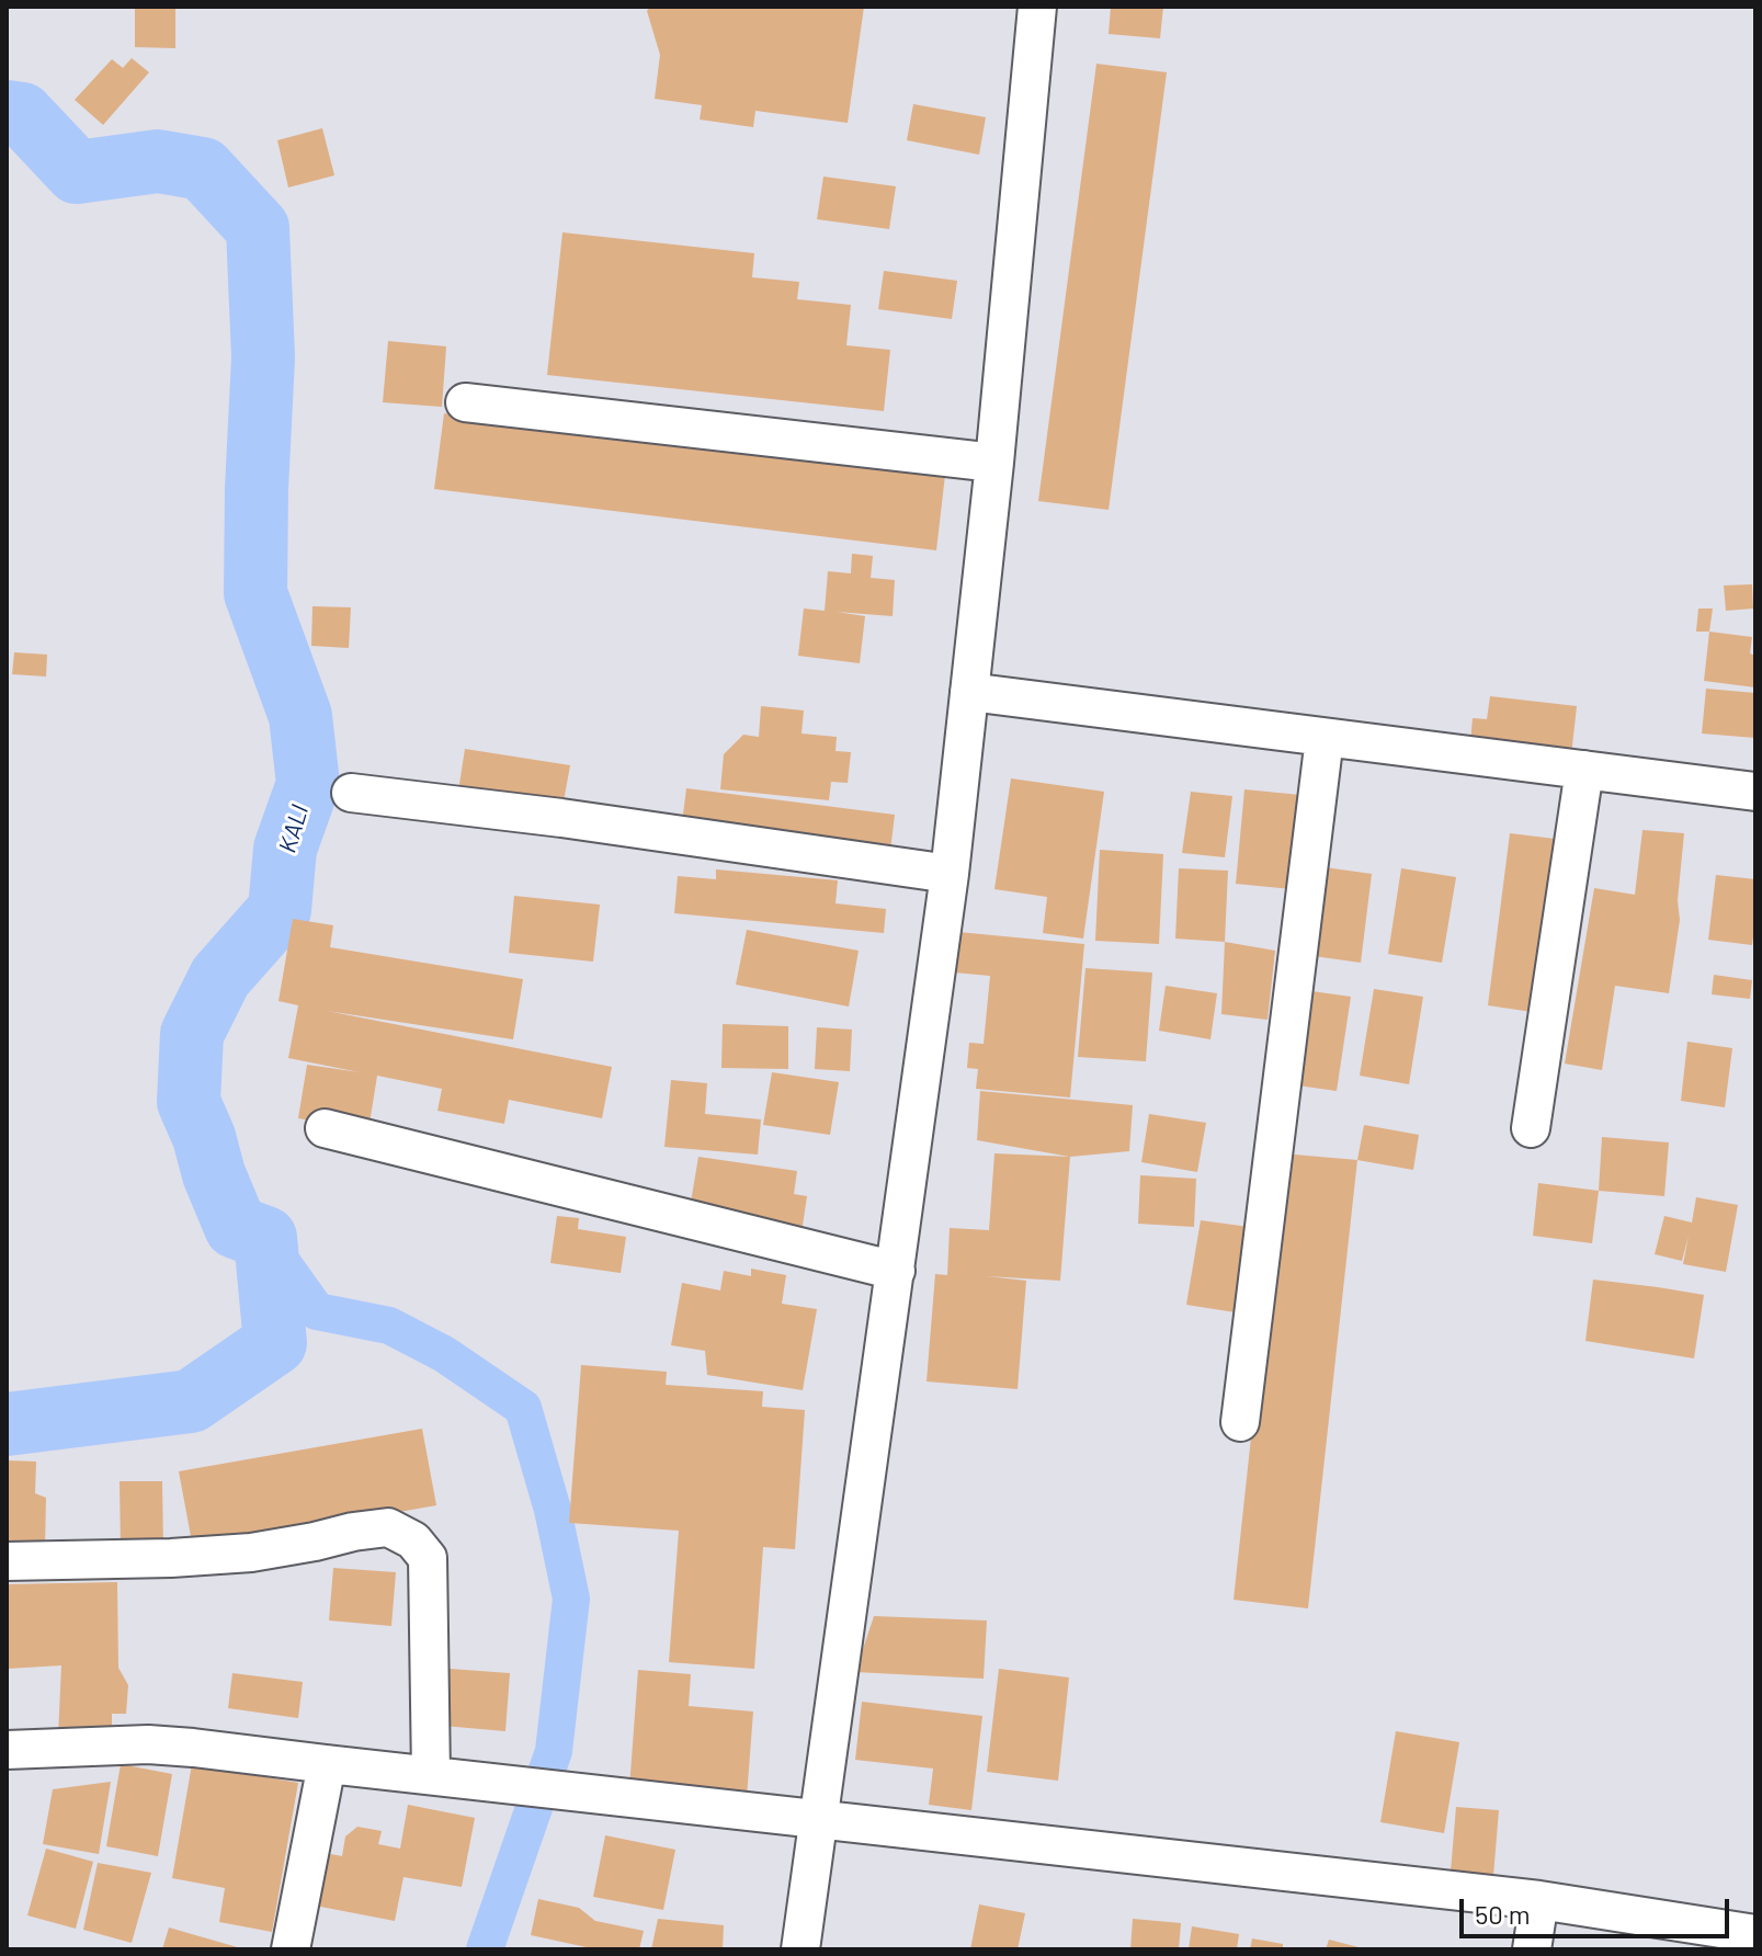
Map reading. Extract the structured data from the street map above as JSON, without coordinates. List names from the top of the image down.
{
  "water": ["KALI"],
  "scale_bar": "50 m"
}
